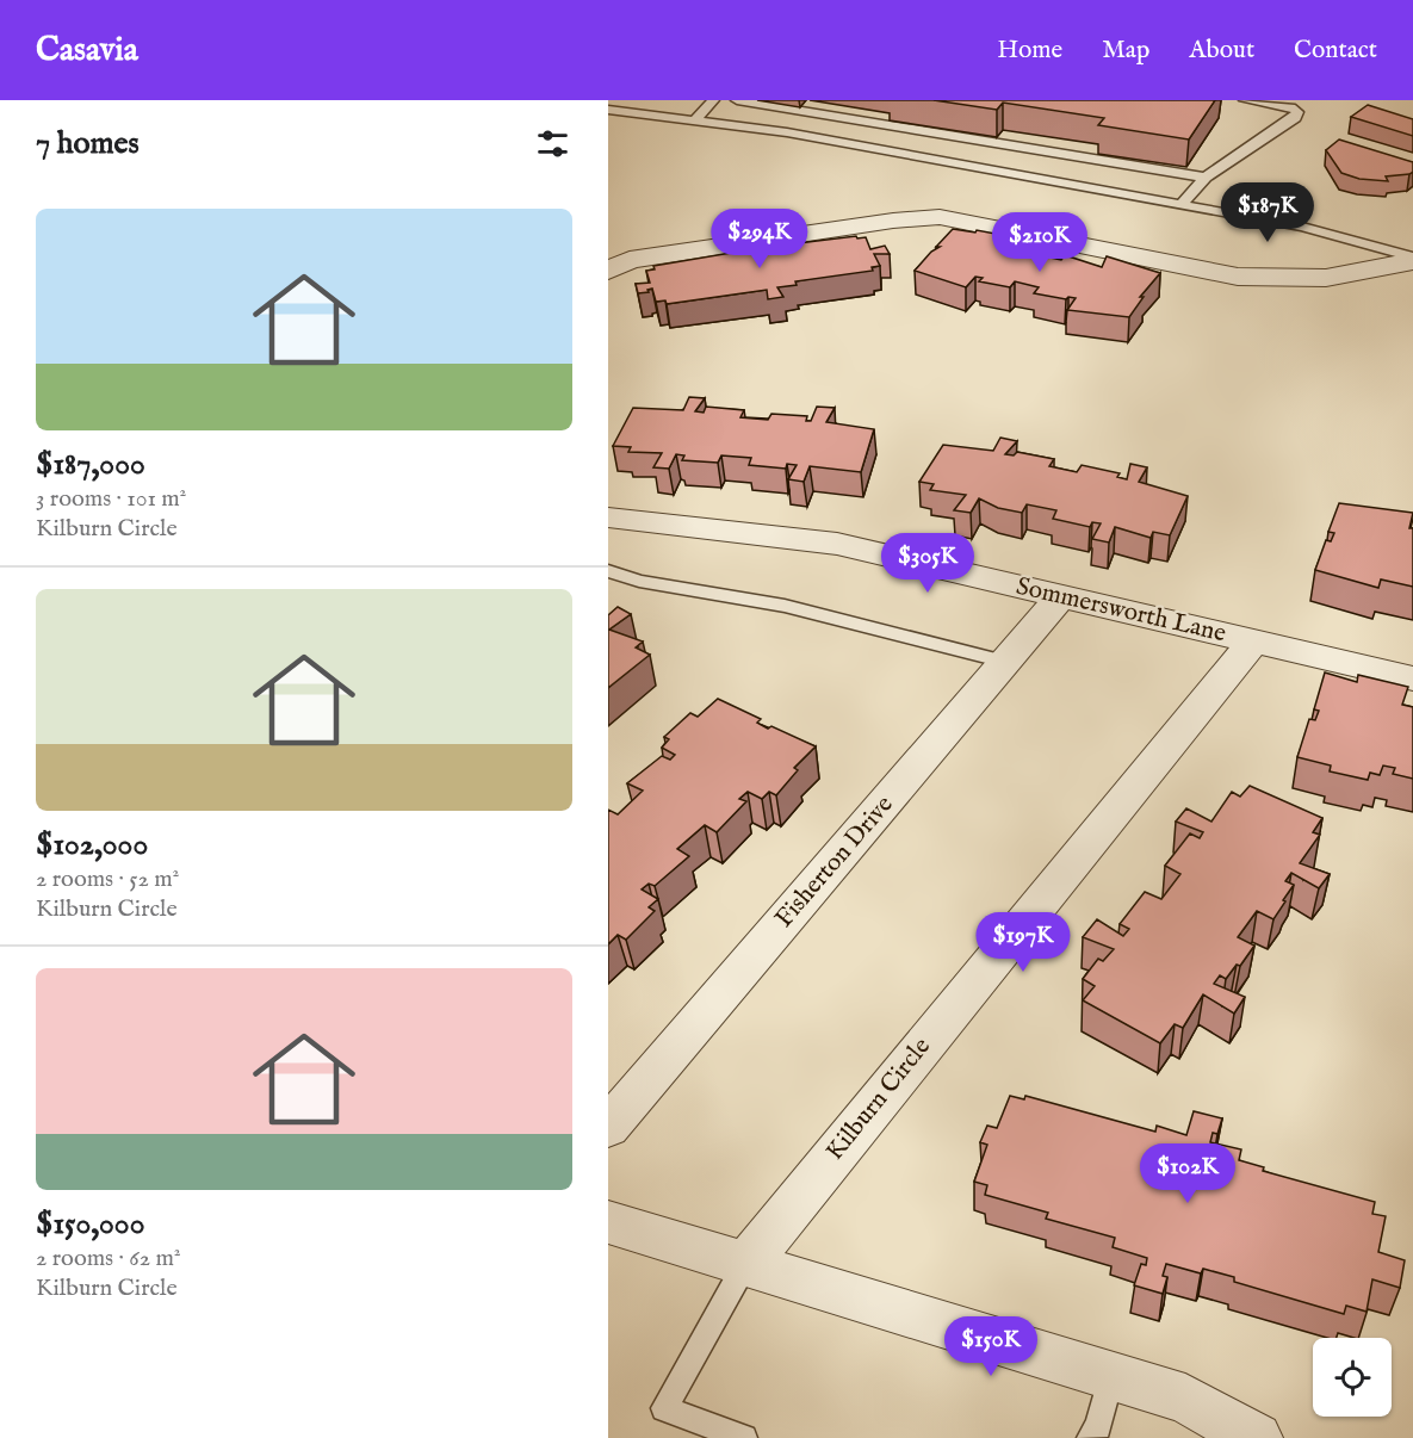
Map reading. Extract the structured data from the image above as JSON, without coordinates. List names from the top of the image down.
{
  "streets": {
    "street": ["Sommersworth Lane", "Fisherton Drive", "Kilburn Circle"]
  },
  "crossings": [
    ["Sommersworth Lane", "Fisherton Drive"],
    ["Sommersworth Lane", "Kilburn Circle"]
  ],
  "page": {
    "header": "Casavia",
    "nav": [
      "Home",
      "Map",
      "About",
      "Contact"
    ],
    "heading": "7 homes",
    "price": [
      "$187K",
      "$294K",
      "$210K",
      "$305K",
      "$197K",
      "$102K",
      "$150K"
    ],
    "list": [
      {
        "name": "$187,000",
        "note": "3 rooms · 101 m² · Kilburn Circle"
      },
      {
        "name": "$102,000",
        "note": "2 rooms · 52 m² · Kilburn Circle"
      },
      {
        "name": "$150,000",
        "note": "2 rooms · 62 m² · Kilburn Circle"
      }
    ]
  }
}
